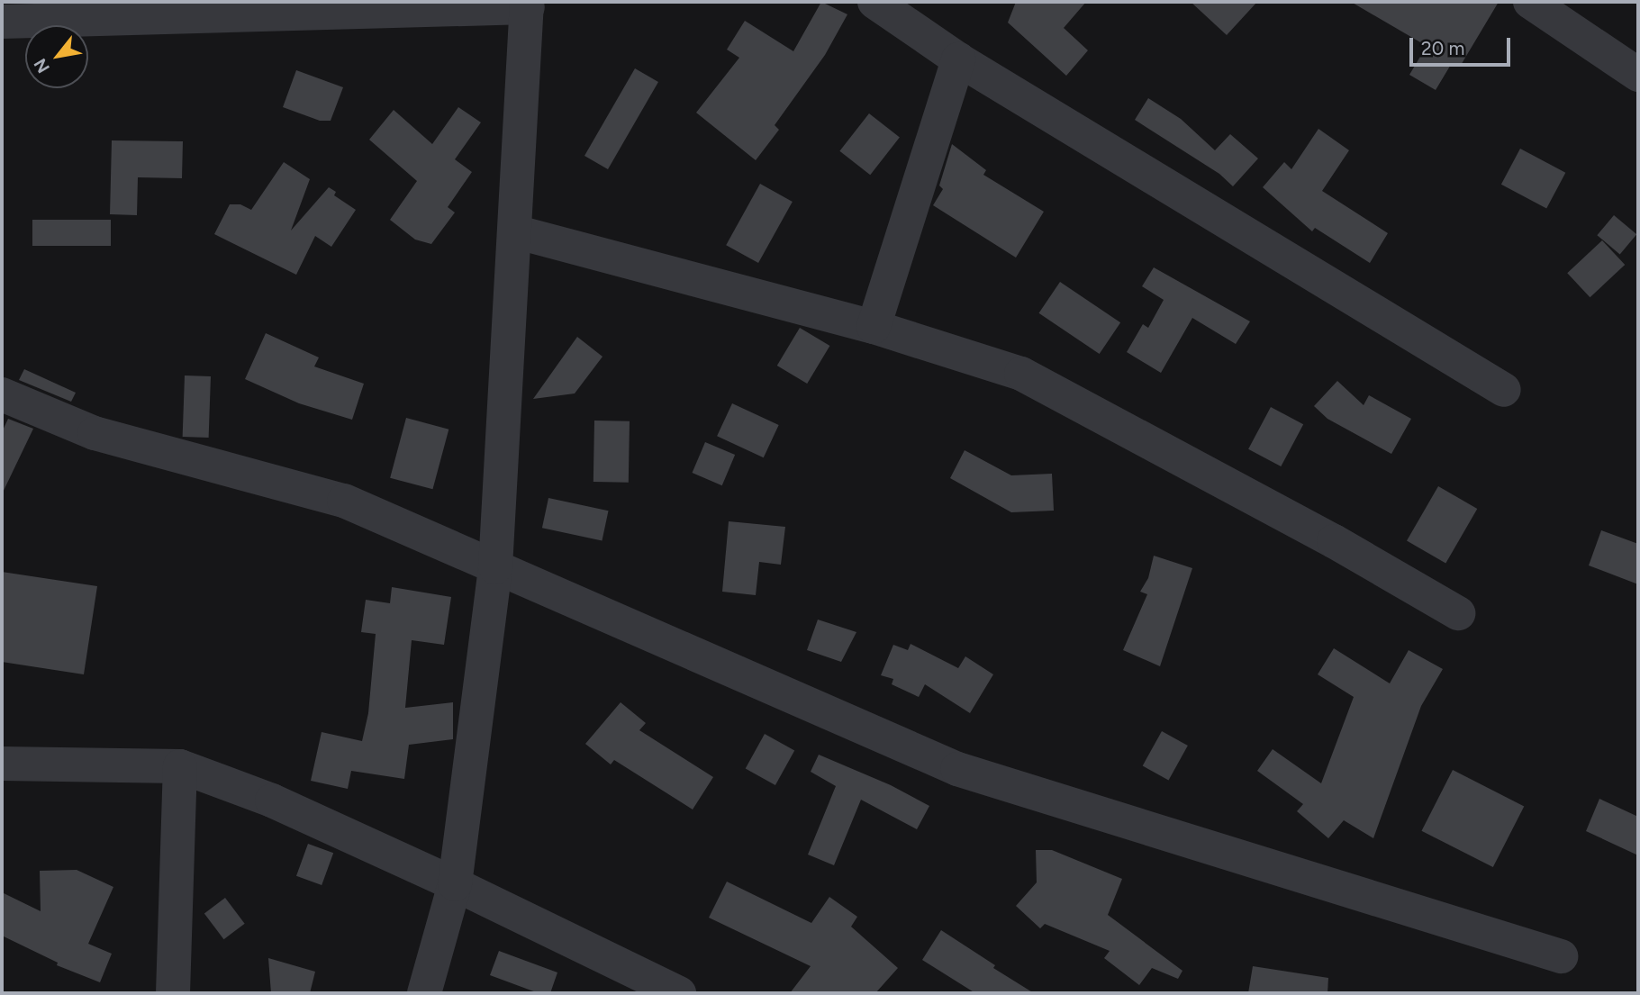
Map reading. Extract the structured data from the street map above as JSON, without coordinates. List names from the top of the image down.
{
  "scale_bar": "20 m",
  "north": "bottom left"
}
